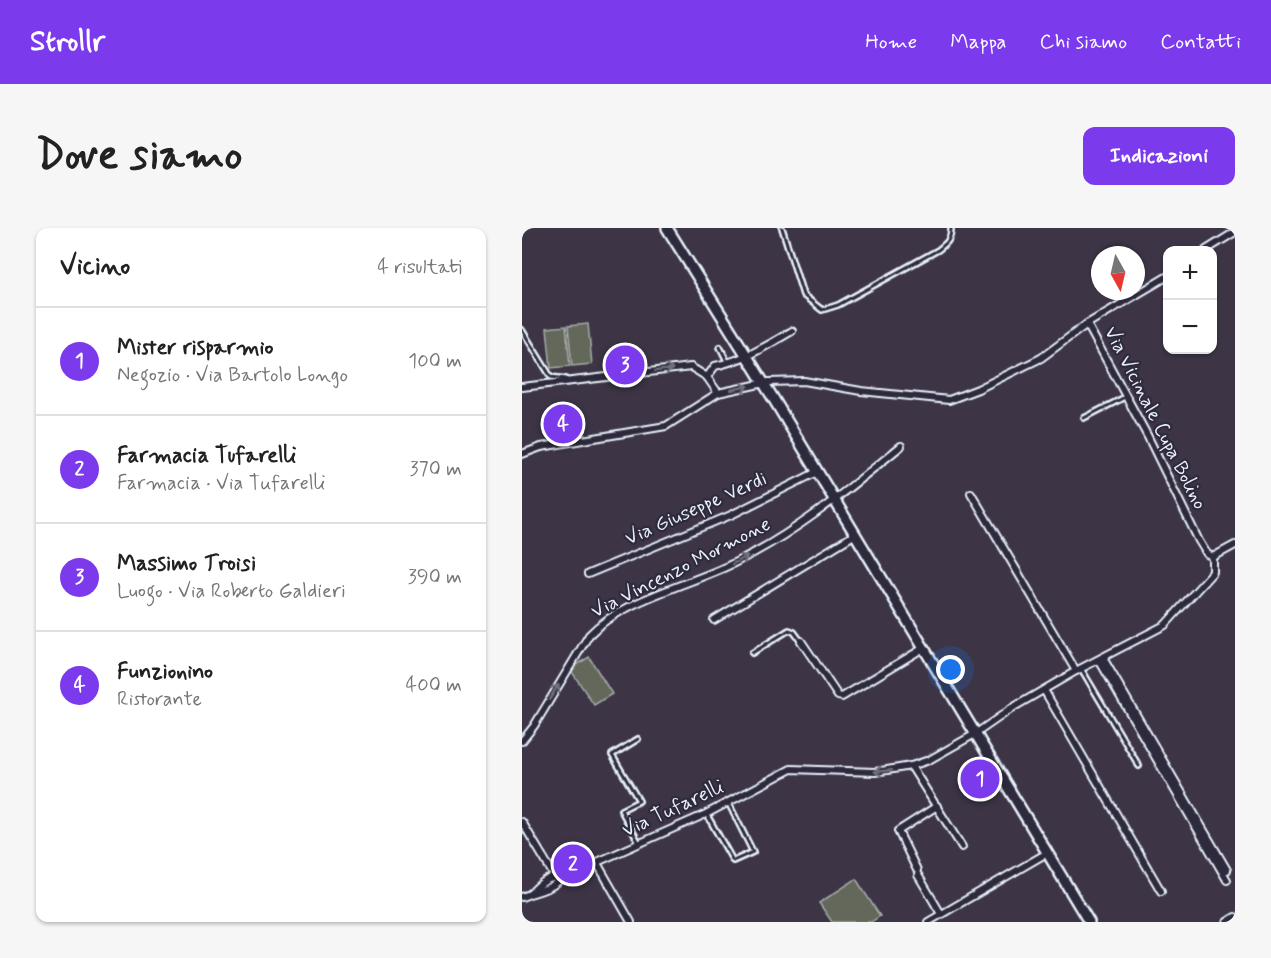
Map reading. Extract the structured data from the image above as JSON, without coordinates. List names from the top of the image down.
{
  "streets": {
    "street": [
      "Via Vicinale Cupa Bolino",
      "Via Giuseppe Verdi",
      "Via Vincenzo Mormone",
      "Via Tufarelli"
    ]
  },
  "one_way": ["Via Tufarelli"],
  "north": "bottom",
  "page": {
    "header": "Strollr",
    "nav": [
      "Home",
      "Mappa",
      "Chi siamo",
      "Contatti"
    ],
    "buttons": "Indicazioni",
    "title": "Dove siamo",
    "heading": ["Vicino", "4 risultati"],
    "map_buttons": ["+", "−"],
    "list": [
      {
        "mark": "1",
        "name": "Mister risparmio",
        "note": "Negozio · Via Bartolo Longo",
        "value": "100 m"
      },
      {
        "mark": "2",
        "name": "Farmacia Tufarelli",
        "note": "Farmacia · Via Tufarelli",
        "value": "370 m"
      },
      {
        "mark": "3",
        "name": "Massimo Troisi",
        "note": "Luogo · Via Roberto Galdieri",
        "value": "390 m"
      },
      {
        "mark": "4",
        "name": "Funzionino",
        "note": "Ristorante",
        "value": "400 m"
      }
    ],
    "pins": [
      "3",
      "4",
      "1",
      "2"
    ]
  }
}
